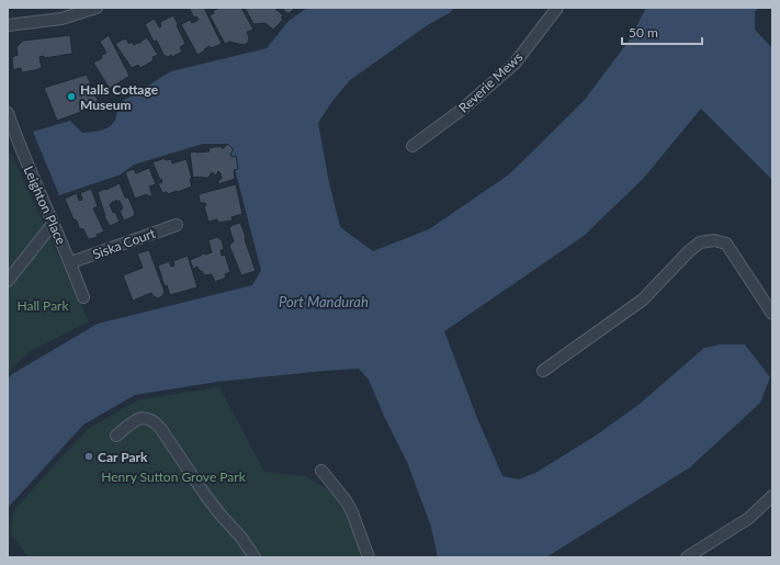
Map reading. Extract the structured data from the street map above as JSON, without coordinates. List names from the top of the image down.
{
  "streets": {
    "street": ["Reverie Mews", "Leighton Place", "Siska Court"]
  },
  "crossings": [
    ["Leighton Place", "Siska Court"]
  ],
  "water": ["Port Mandurah"],
  "parks": ["Hall Park", "Henry Sutton Grove Park"],
  "places": ["Halls Cottage Museum", "Car Park"],
  "scale_bar": "50 m"
}
